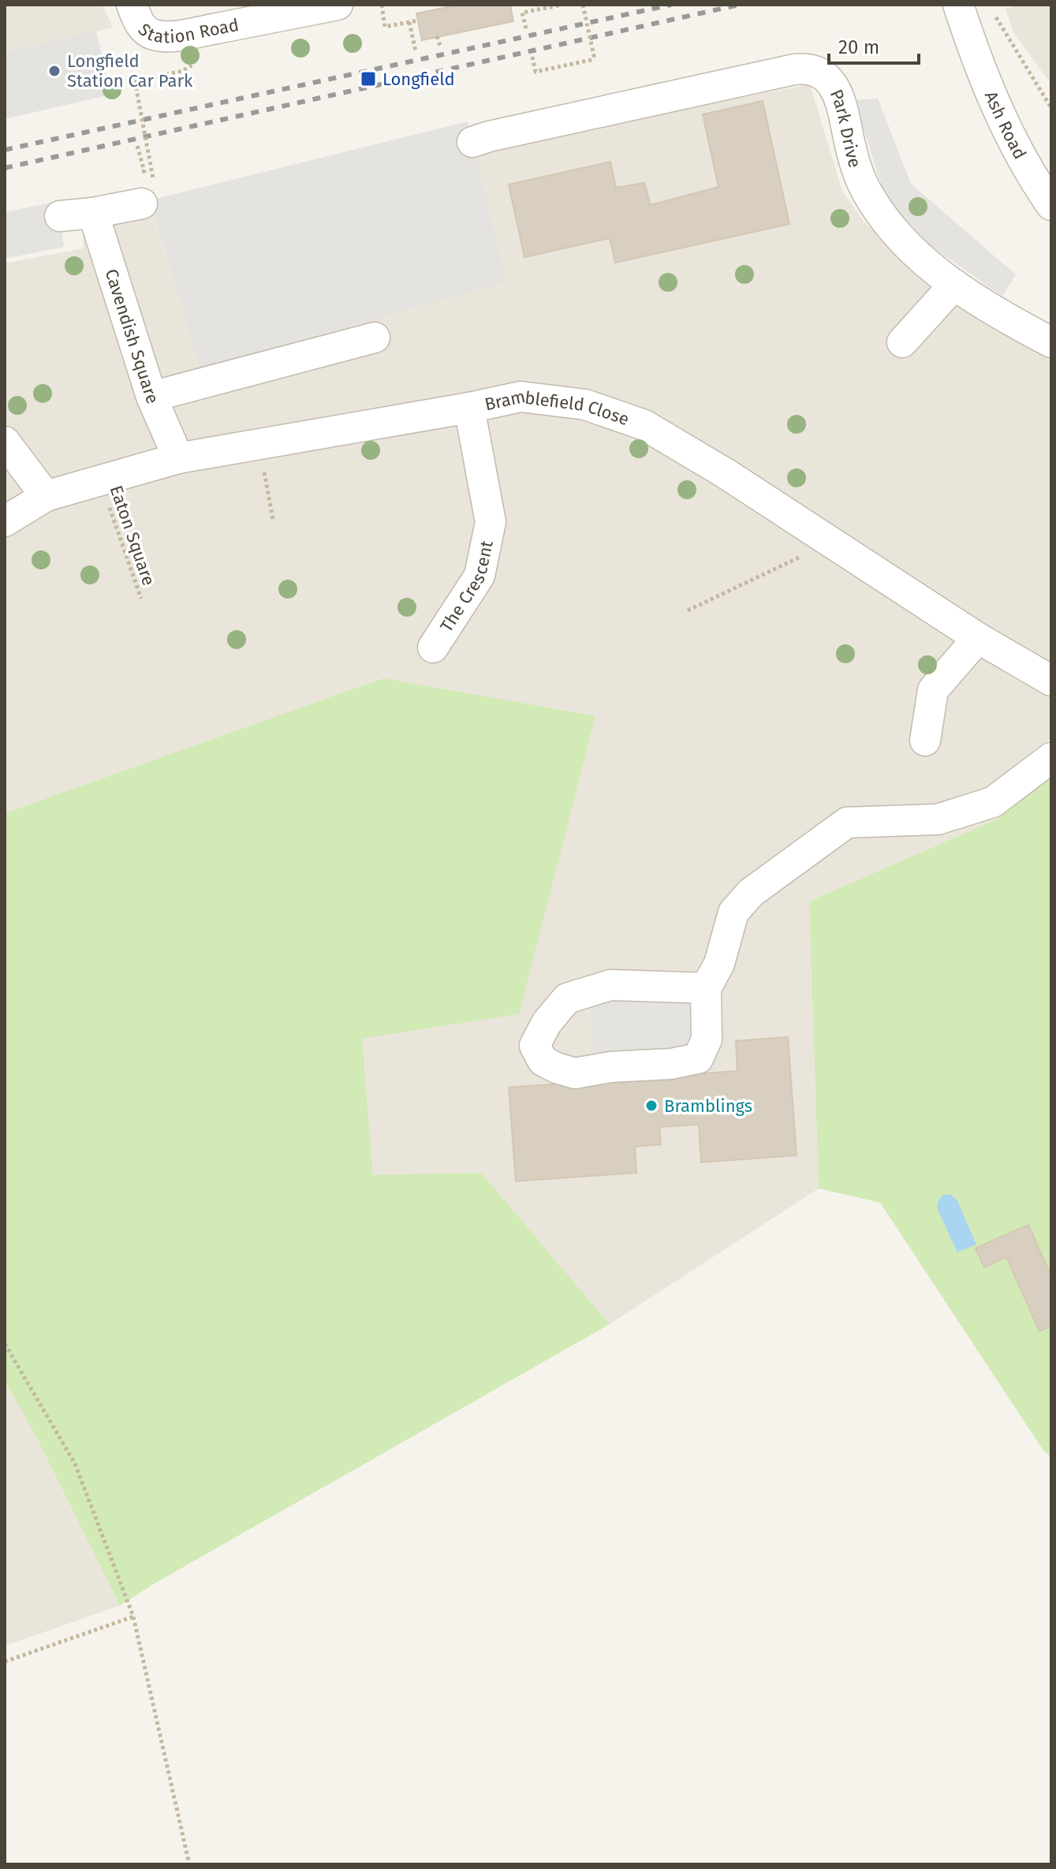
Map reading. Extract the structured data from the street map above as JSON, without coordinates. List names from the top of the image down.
{
  "streets": {
    "street": [
      "Station Road",
      "Ash Road",
      "Park Drive",
      "Cavendish Square",
      "Bramblefield Close",
      "The Crescent"
    ],
    "path": ["Eaton Square"]
  },
  "crossings": [
    ["Cavendish Square", "Bramblefield Close"],
    ["Bramblefield Close", "Eaton Square"],
    ["Bramblefield Close", "The Crescent"]
  ],
  "places": {
    "other": ["Longfield Station Car Park", "Bramblings"],
    "transit": ["Longfield"]
  },
  "scale_bar": "20 m"
}
